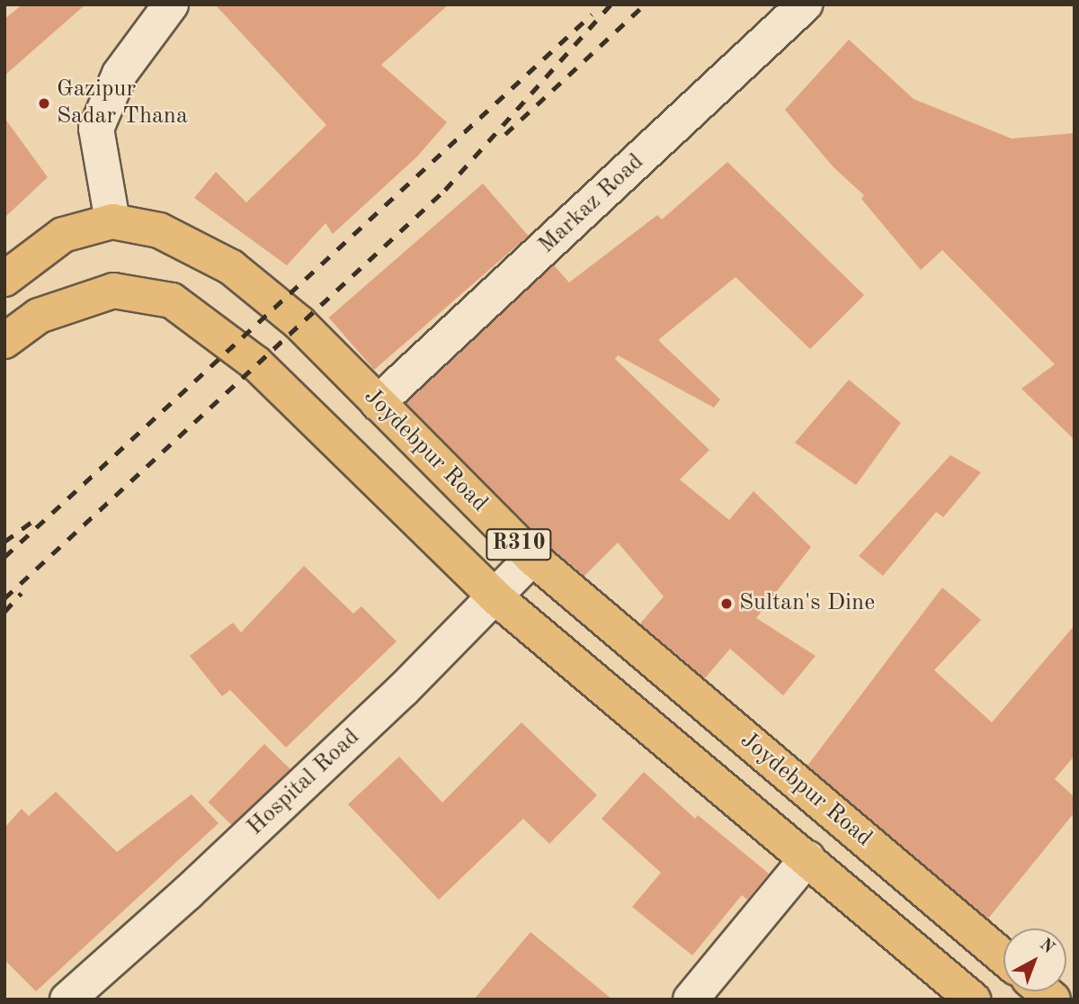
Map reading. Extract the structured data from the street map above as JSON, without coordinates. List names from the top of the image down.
{
  "streets": {
    "main road": [
      "Markaz Road",
      "Joydebpur Road",
      "R310",
      "Hospital Road"
    ]
  },
  "crossings": [
    ["Markaz Road", "Joydebpur Road"],
    ["Joydebpur Road", "Hospital Road"],
    ["R310", "Hospital Road"]
  ],
  "places": ["Gazipur Sadar Thana", "Sultan's Dine"],
  "north": "top right"
}
